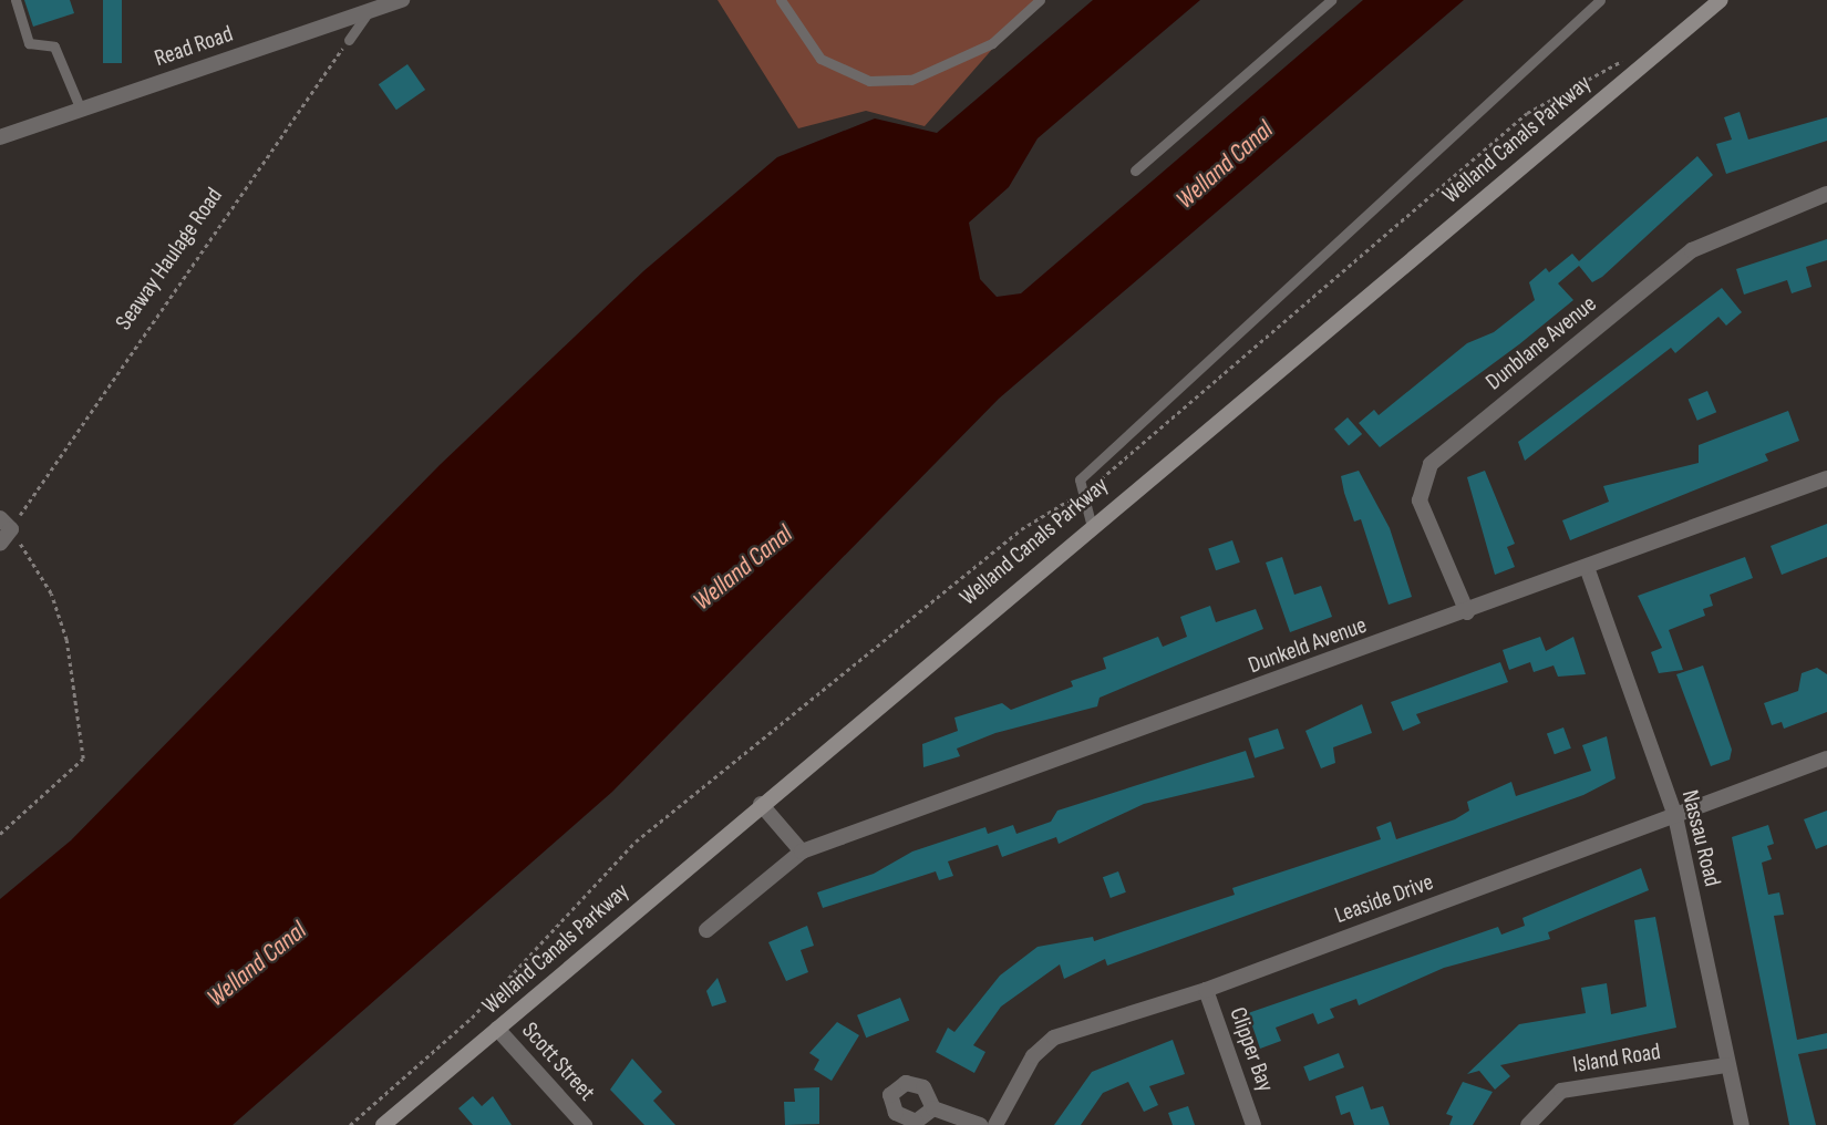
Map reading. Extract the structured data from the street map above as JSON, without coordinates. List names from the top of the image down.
{
  "streets": {
    "main road": ["Welland Canals Parkway"],
    "street": [
      "Read Road",
      "Dunblane Avenue",
      "Dunkeld Avenue",
      "Nassau Road",
      "Leaside Drive",
      "Clipper Bay",
      "Island Road",
      "Scott Street"
    ],
    "path": ["Seaway Haulage Road"]
  },
  "crossings": [
    ["Welland Canals Parkway", "Scott Street"],
    ["Dunblane Avenue", "Dunkeld Avenue"],
    ["Dunkeld Avenue", "Nassau Road"],
    ["Nassau Road", "Leaside Drive"],
    ["Nassau Road", "Island Road"],
    ["Leaside Drive", "Clipper Bay"]
  ],
  "water": ["Welland Canal"]
}
